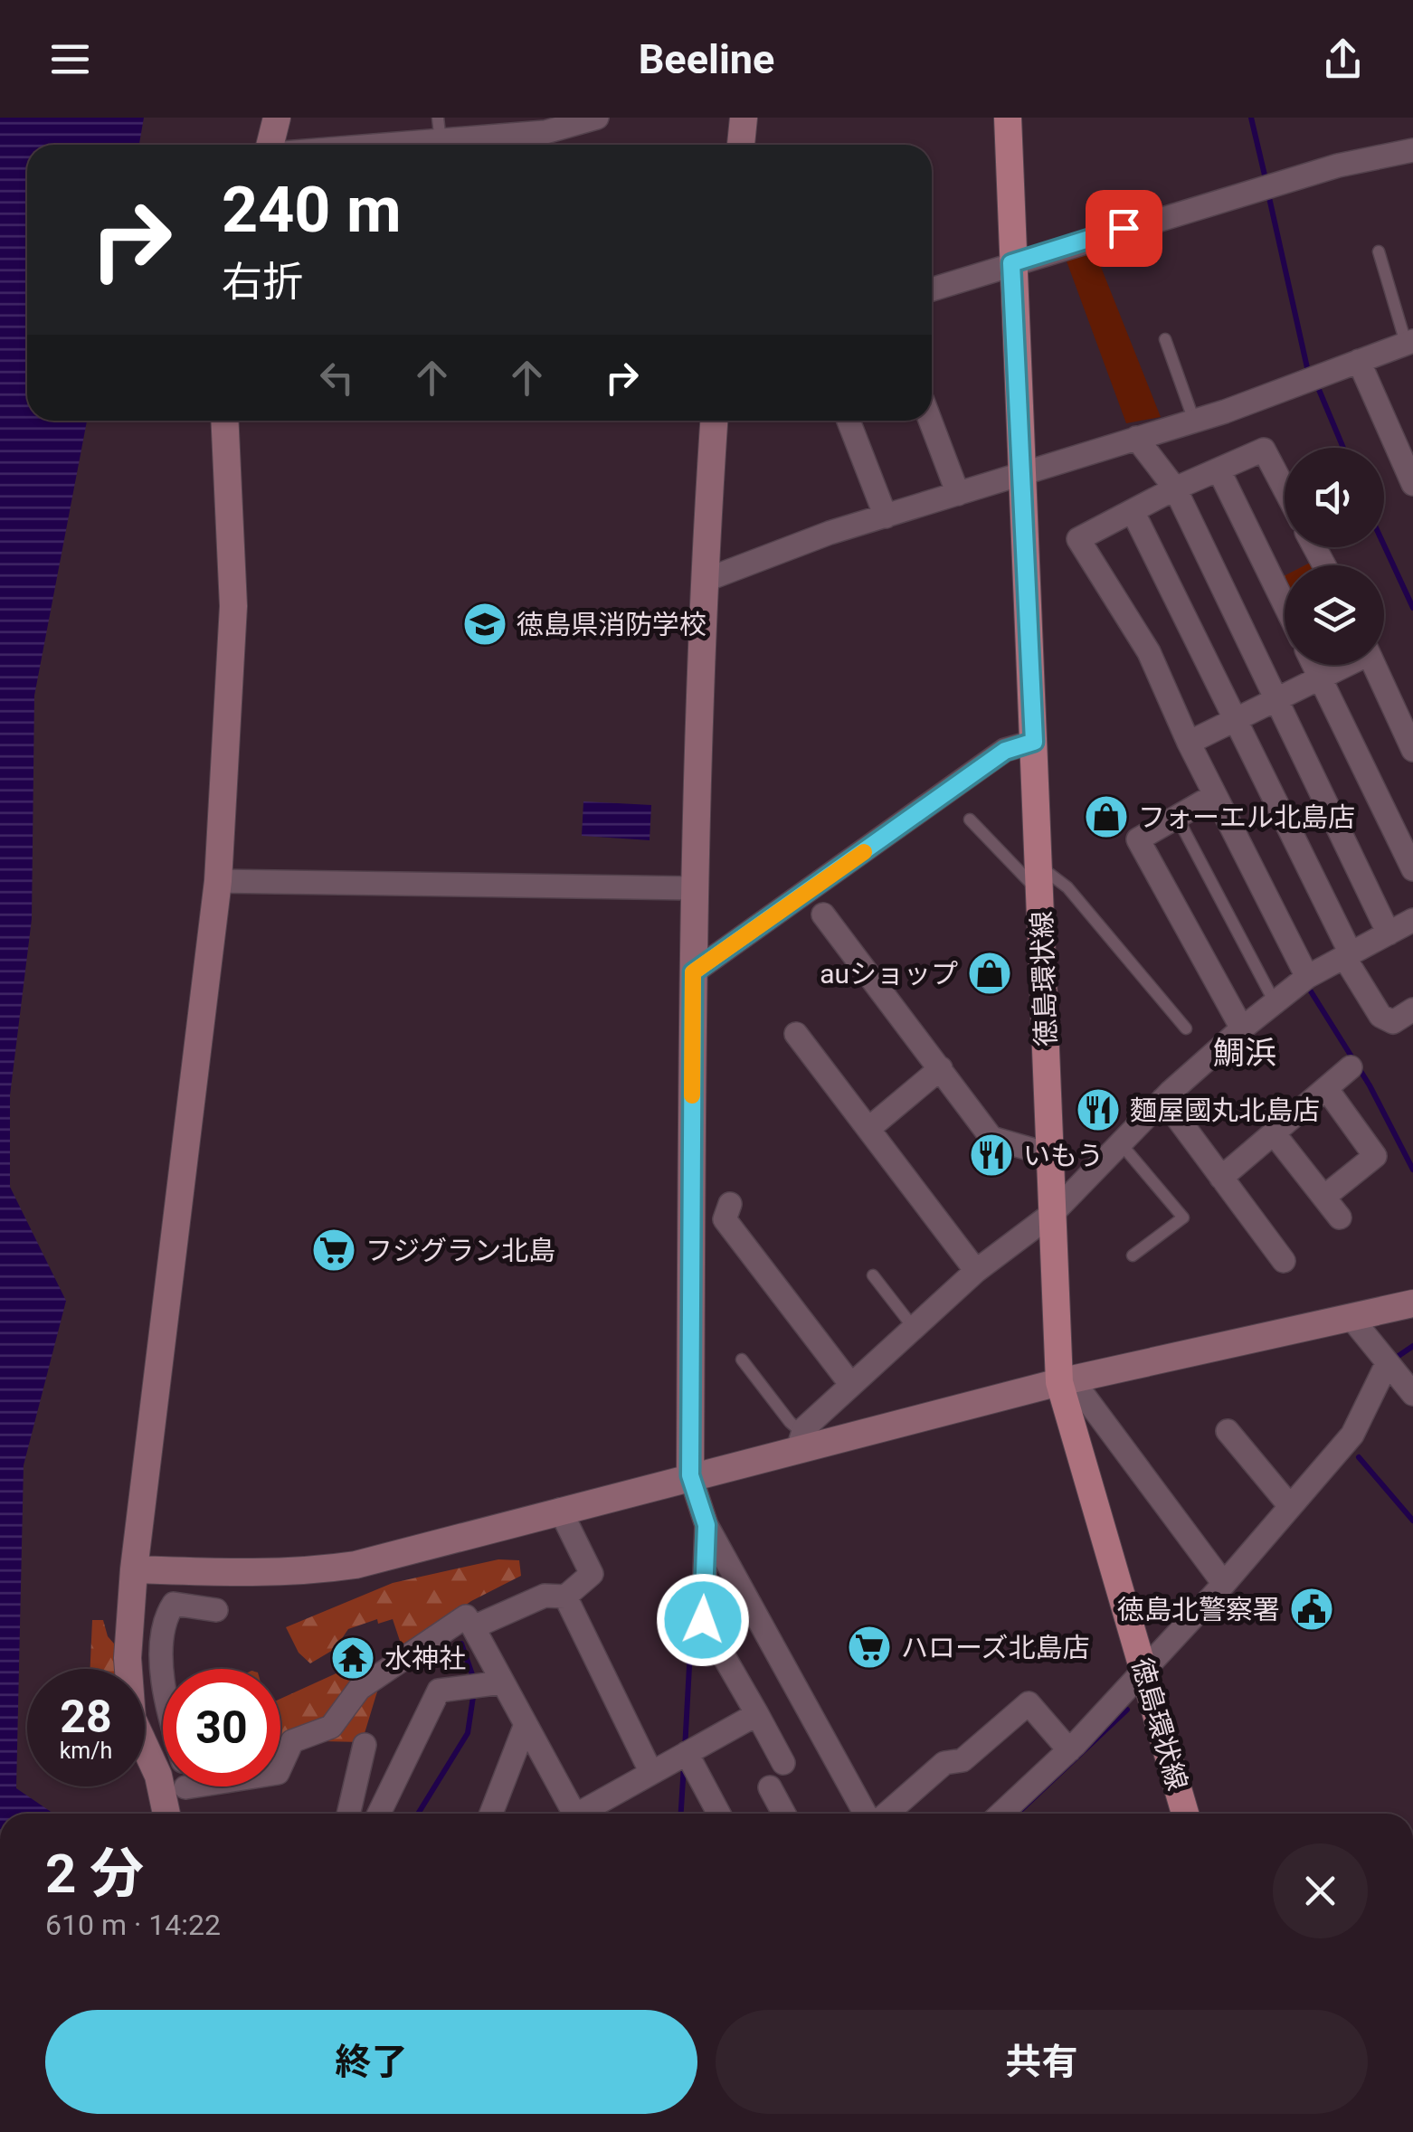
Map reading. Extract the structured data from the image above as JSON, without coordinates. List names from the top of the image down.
{
  "streets": {
    "main road": ["徳島環状線"]
  },
  "districts": ["鯛浜"],
  "places": {
    "school or university": ["徳島県消防学校"],
    "shop": ["フォーエル北島店", "auショップ"],
    "restaurant": ["麵屋國丸北島店", "いもう"],
    "supermarket": ["フジグラン北島", "ハローズ北島店"],
    "public building": ["徳島北警察署"],
    "temple": ["水神社"]
  },
  "page": {
    "header": "Beeline",
    "turn": ["240 m", "右折"],
    "speed": "28 km/h",
    "limit": "30",
    "heading": ["2 分", "610 m · 14:22"],
    "buttons": ["終了", "共有"]
  }
}
